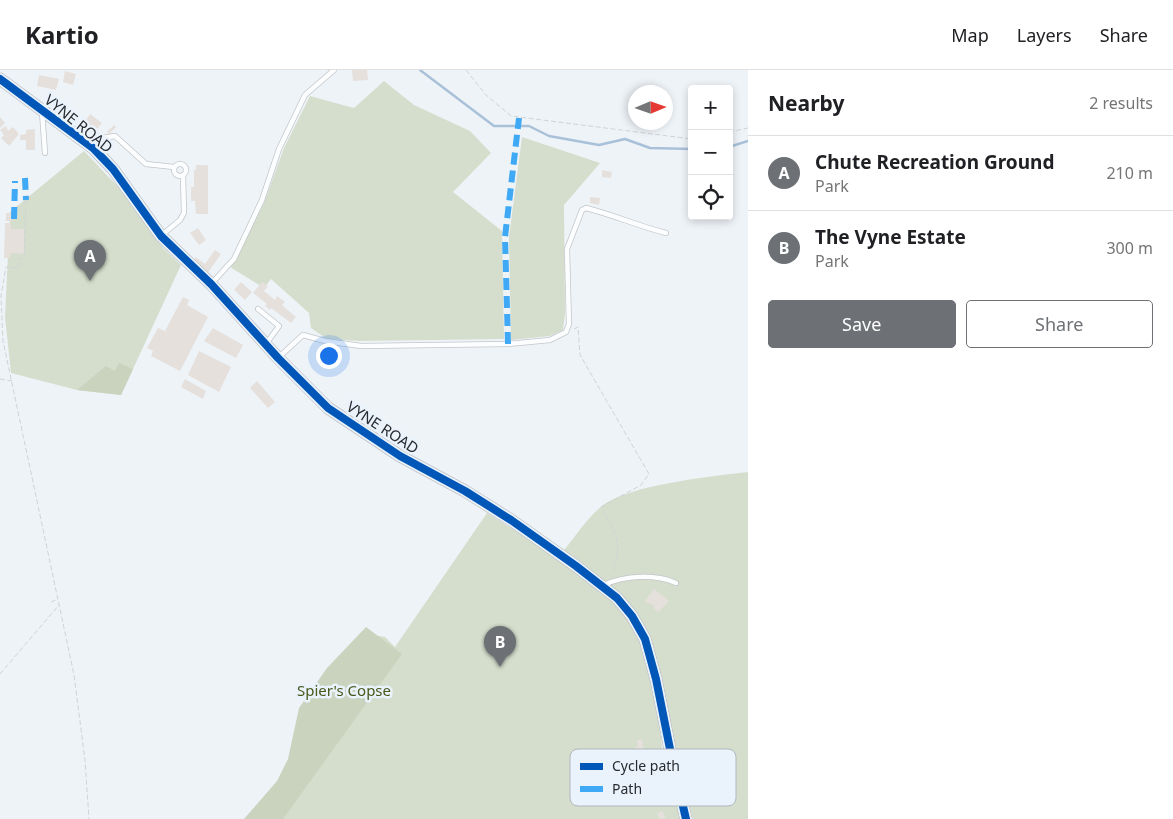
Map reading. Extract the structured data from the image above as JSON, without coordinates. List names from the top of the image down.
{
  "streets": {
    "street": ["VYNE ROAD"]
  },
  "parks": ["Spier's Copse"],
  "legend": ["Cycle path", "Path"],
  "north": "right",
  "page": {
    "header": "Kartio",
    "nav": ["Map", "Layers", "Share"],
    "heading": ["Nearby", "2 results"],
    "map_buttons": ["+", "−"],
    "list": [
      {
        "mark": "A",
        "name": "Chute Recreation Ground",
        "note": "Park",
        "value": "210 m"
      },
      {
        "mark": "B",
        "name": "The Vyne Estate",
        "note": "Park",
        "value": "300 m"
      }
    ],
    "pins": ["A", "B"],
    "buttons": ["Save", "Share"]
  }
}
